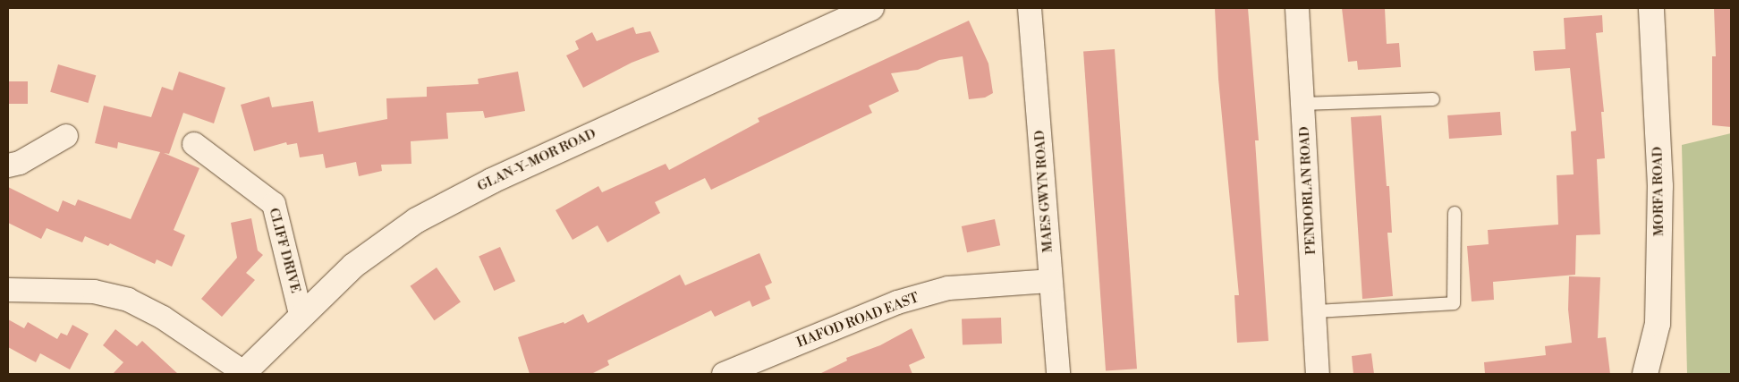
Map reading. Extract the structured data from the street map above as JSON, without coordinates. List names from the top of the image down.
{
  "streets": {
    "street": [
      "GLAN-Y-MOR ROAD",
      "PENDORLAN ROAD",
      "MAES GWYN ROAD",
      "MORFA ROAD",
      "CLIFF DRIVE",
      "HAFOD ROAD EAST"
    ]
  },
  "crossings": [
    ["GLAN-Y-MOR ROAD", "CLIFF DRIVE"],
    ["MAES GWYN ROAD", "HAFOD ROAD EAST"]
  ]
}
